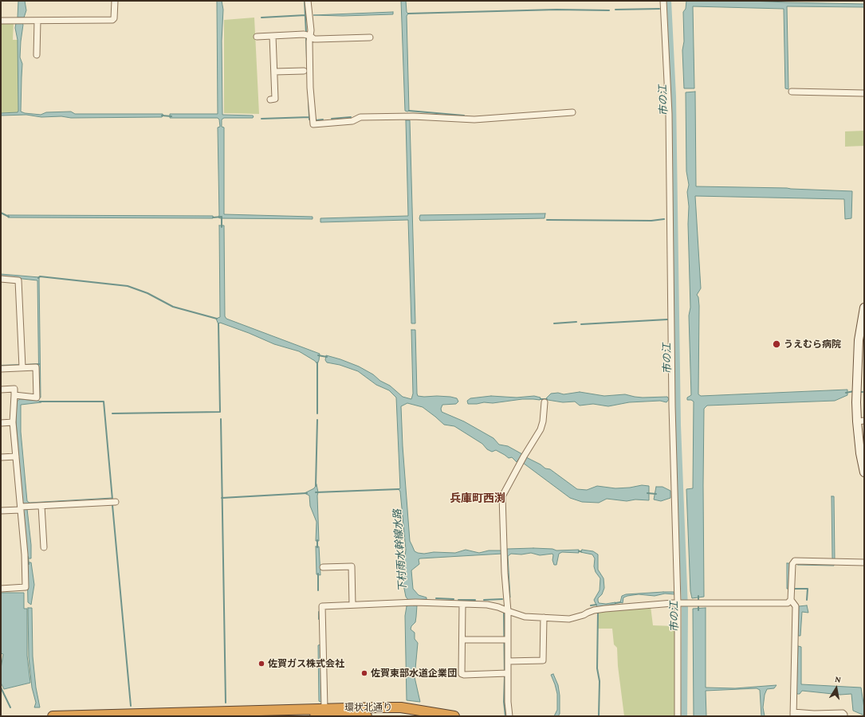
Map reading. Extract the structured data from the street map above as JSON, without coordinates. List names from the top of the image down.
{
  "streets": {
    "highway": ["環状北通り"]
  },
  "districts": ["兵庫町西渕"],
  "water": ["市の江", "下村雨水幹線水路"],
  "places": ["うえむら病院", "佐賀ガス株式会社", "佐賀東部水道企業団"],
  "north": "top"
}
